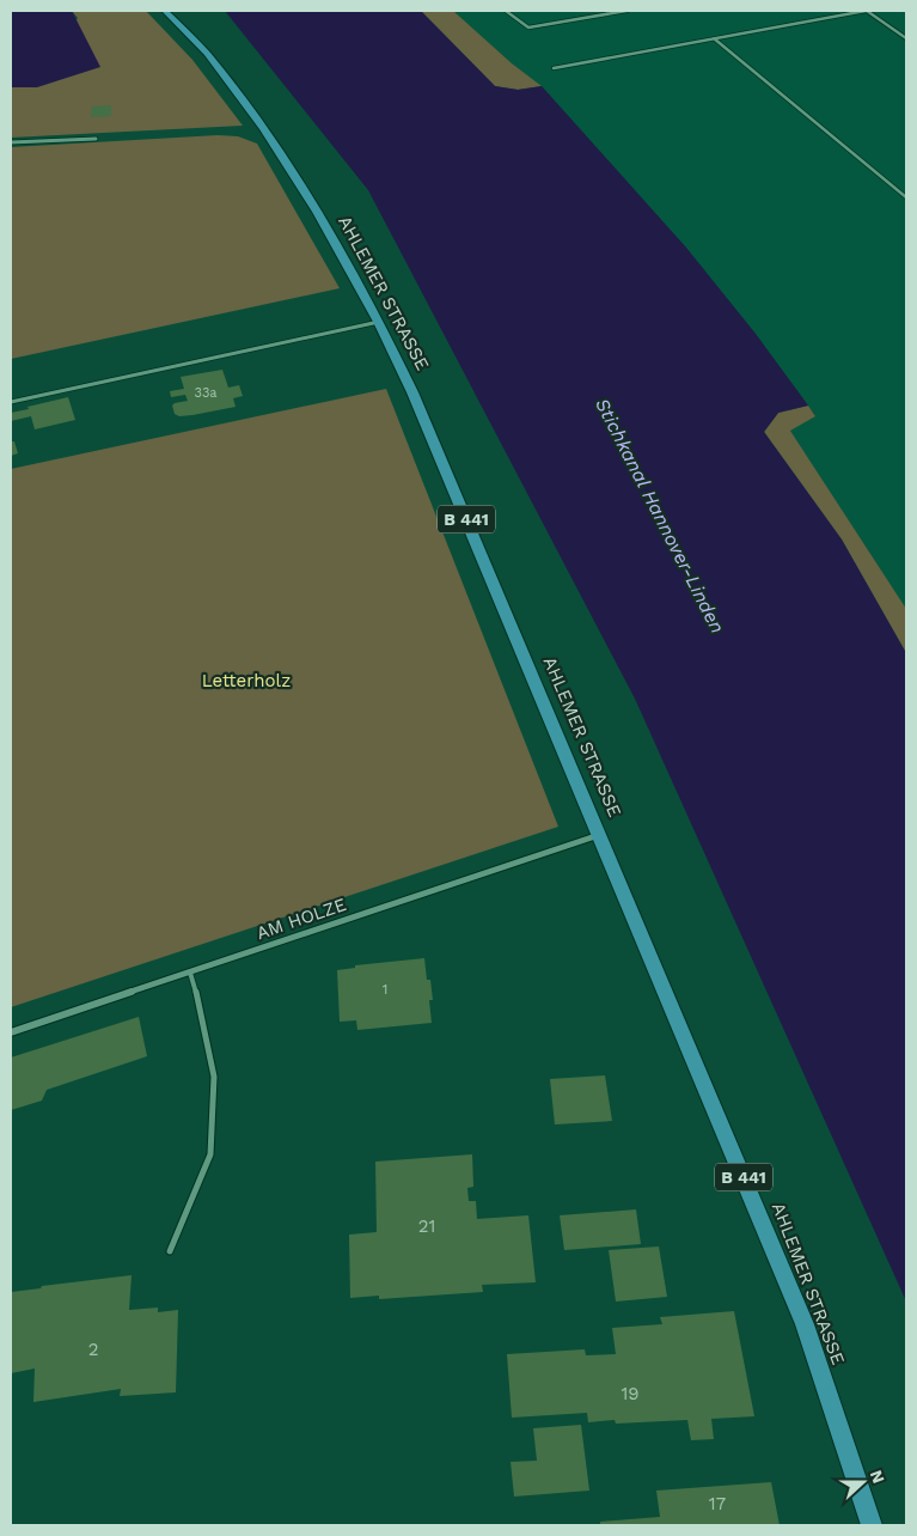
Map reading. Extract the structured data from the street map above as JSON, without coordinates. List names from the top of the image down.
{
  "streets": {
    "main road": ["AHLEMER STRASSE", "B 441"],
    "street": ["AM HOLZE"]
  },
  "crossings": [
    ["AHLEMER STRASSE", "AM HOLZE"]
  ],
  "water": ["Stichkanal Hannover-Linden"],
  "parks": ["Letterholz"],
  "house_numbers": [
    "33a",
    "1",
    "21",
    "2",
    "19",
    "17"
  ],
  "north": "right"
}
